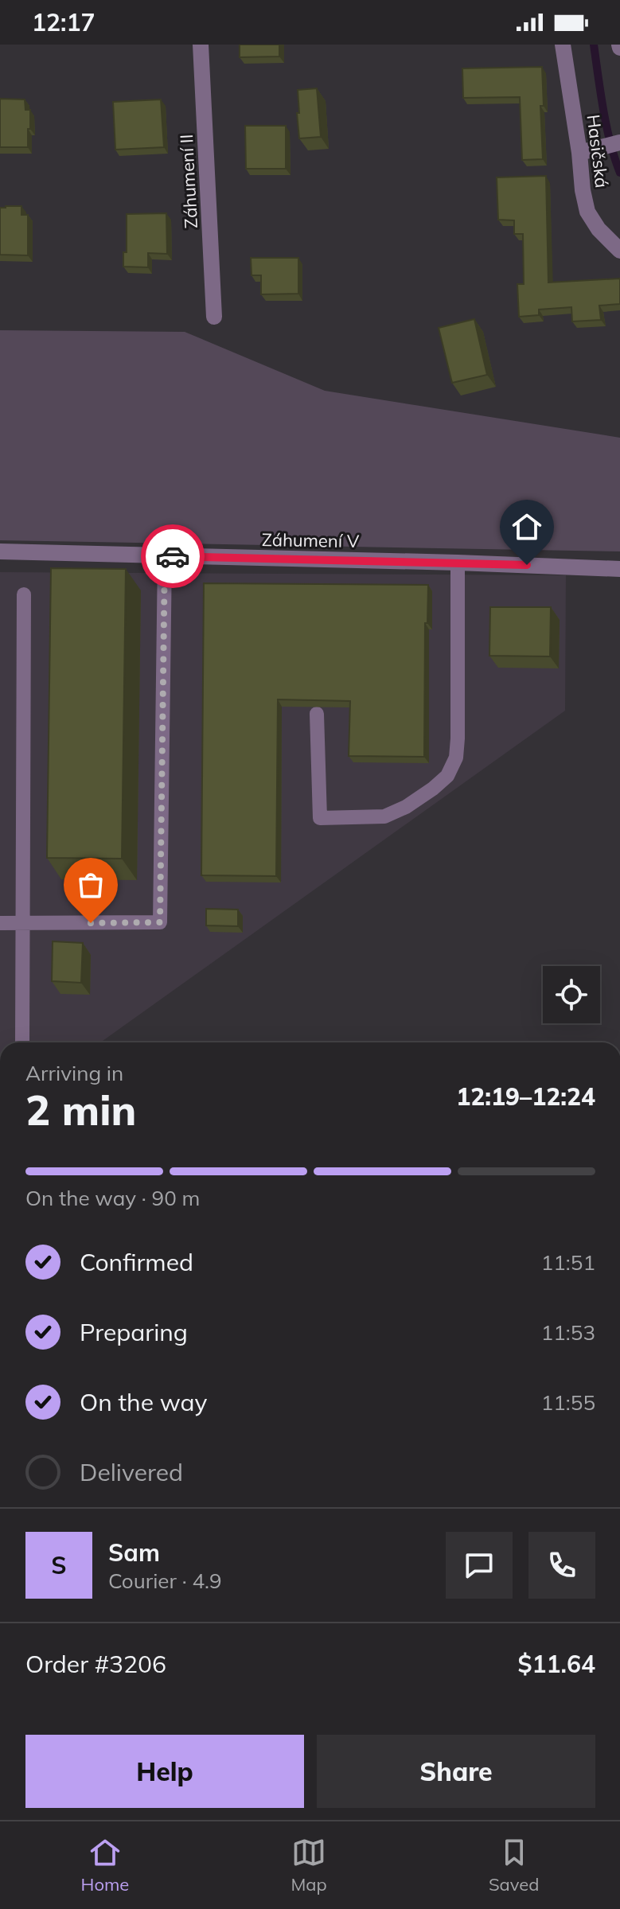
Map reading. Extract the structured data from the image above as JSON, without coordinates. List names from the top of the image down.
{
  "streets": {
    "street": ["Hasičská", "Záhumení II", "Záhumení V"]
  },
  "page": {
    "status": "12:17",
    "heading": ["2 min", "Arriving in", "12:19–12:24"],
    "panel": [
      "Sam",
      "Courier · 4.9",
      "Order #3206",
      "$11.64"
    ],
    "bar": "On the way · 90 m",
    "list": [
      ["Confirmed", "11:51"],
      ["Preparing", "11:53"],
      ["On the way", "11:55"],
      "Delivered"
    ],
    "round": "S",
    "buttons": ["Help", "Share"],
    "tabs": ["Home", "Map", "Saved"]
  }
}
